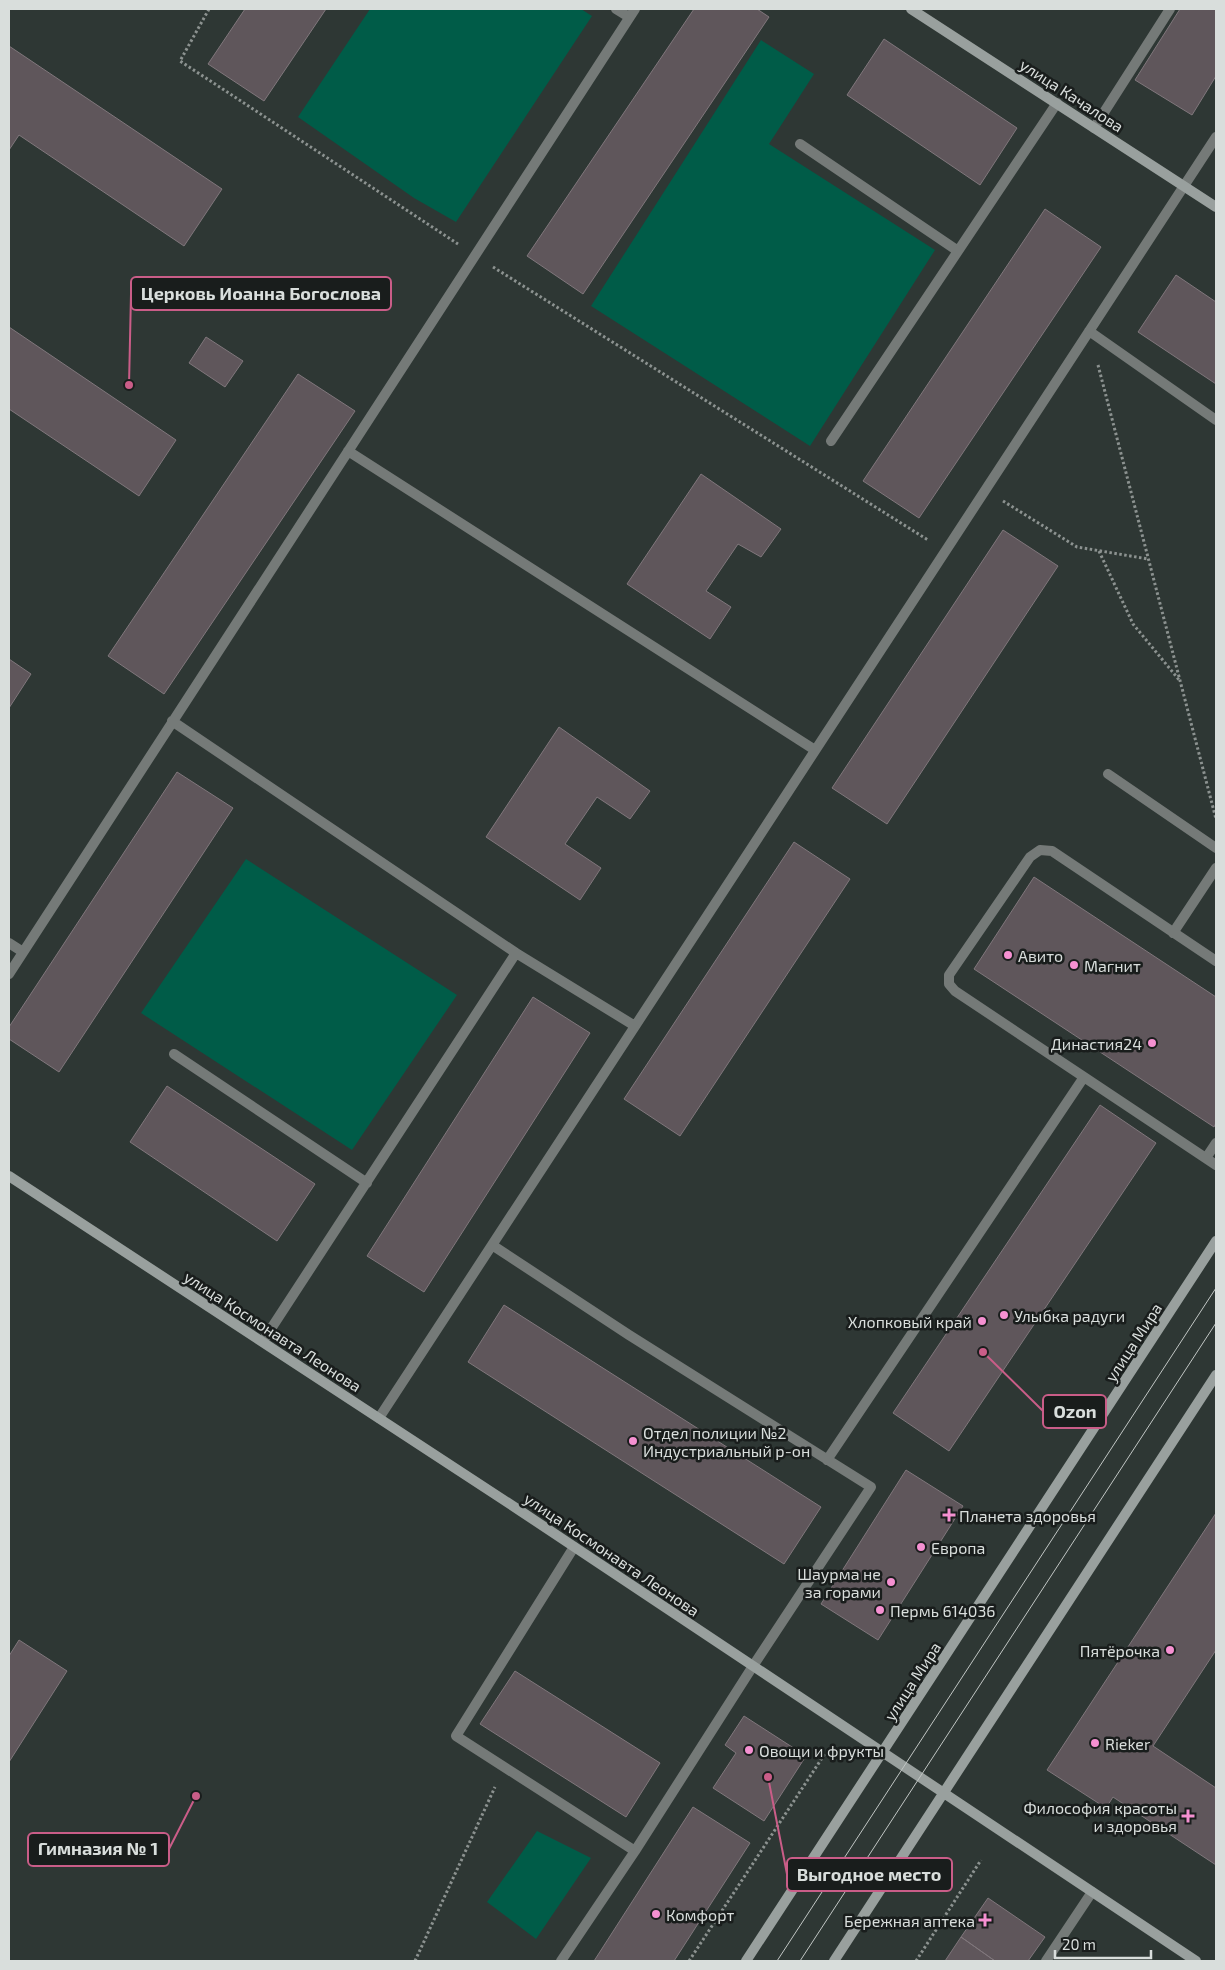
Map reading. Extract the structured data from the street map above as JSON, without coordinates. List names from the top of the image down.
{
  "streets": {
    "main road": ["улица Качалова", "улица Космонавта Леонова", "улица Мира"]
  },
  "crossings": [
    ["улица Космонавта Леонова", "улица Мира"]
  ],
  "places": {
    "other": [
      "Церковь Иоанна Богослова",
      "Авито",
      "Магнит",
      "Династия24",
      "Улыбка радуги",
      "Хлопковый край",
      "Ozon",
      "Отдел полиции №2 Индустриальный р-он",
      "Европа",
      "Шаурма не за горами",
      "Пермь 614036",
      "Пятёрочка",
      "Rieker",
      "Овощи и фрукты",
      "Выгодное место",
      "Гимназия № 1",
      "Комфорт"
    ],
    "health": ["Планета здоровья", "Философия красоты и здоровья", "Бережная аптека"]
  },
  "scale_bar": "20 m"
}
